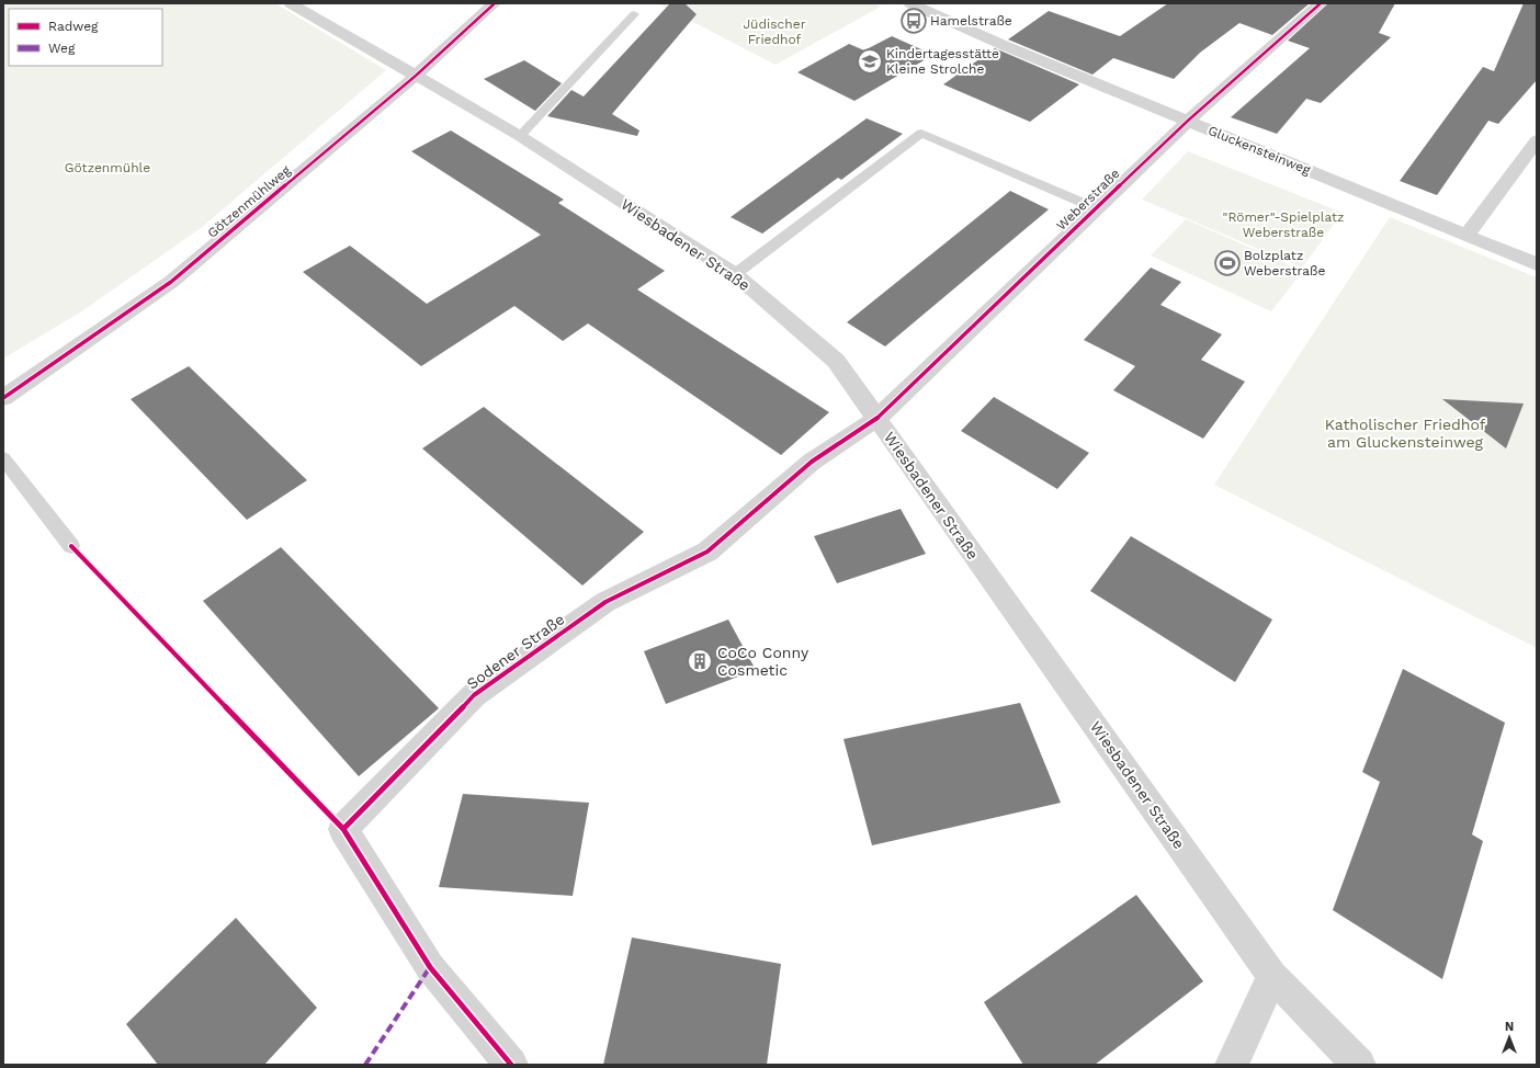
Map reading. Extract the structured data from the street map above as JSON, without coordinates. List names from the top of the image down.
{
  "streets": {
    "street": [
      "Gluckensteinweg",
      "Weberstraße",
      "Götzenmühlweg",
      "Wiesbadener Straße",
      "Sodener Straße"
    ]
  },
  "crossings": [
    ["Gluckensteinweg", "Weberstraße"],
    ["Weberstraße", "Wiesbadener Straße"],
    ["Weberstraße", "Sodener Straße"],
    ["Götzenmühlweg", "Wiesbadener Straße"],
    ["Wiesbadener Straße", "Sodener Straße"]
  ],
  "parks": [
    "Jüdischer Friedhof",
    "Götzenmühle",
    "\"Römer\"-Spielplatz Weberstraße",
    "Katholischer Friedhof am Gluckensteinweg"
  ],
  "places": {
    "bus stop": ["Hamelstraße"],
    "school or university": ["Kindertagesstätte Kleine Strolche"],
    "sports": ["Bolzplatz Weberstraße"],
    "building": ["CoCo Conny Cosmetic"]
  },
  "legend": ["Radweg", "Weg"],
  "north": "top"
}
